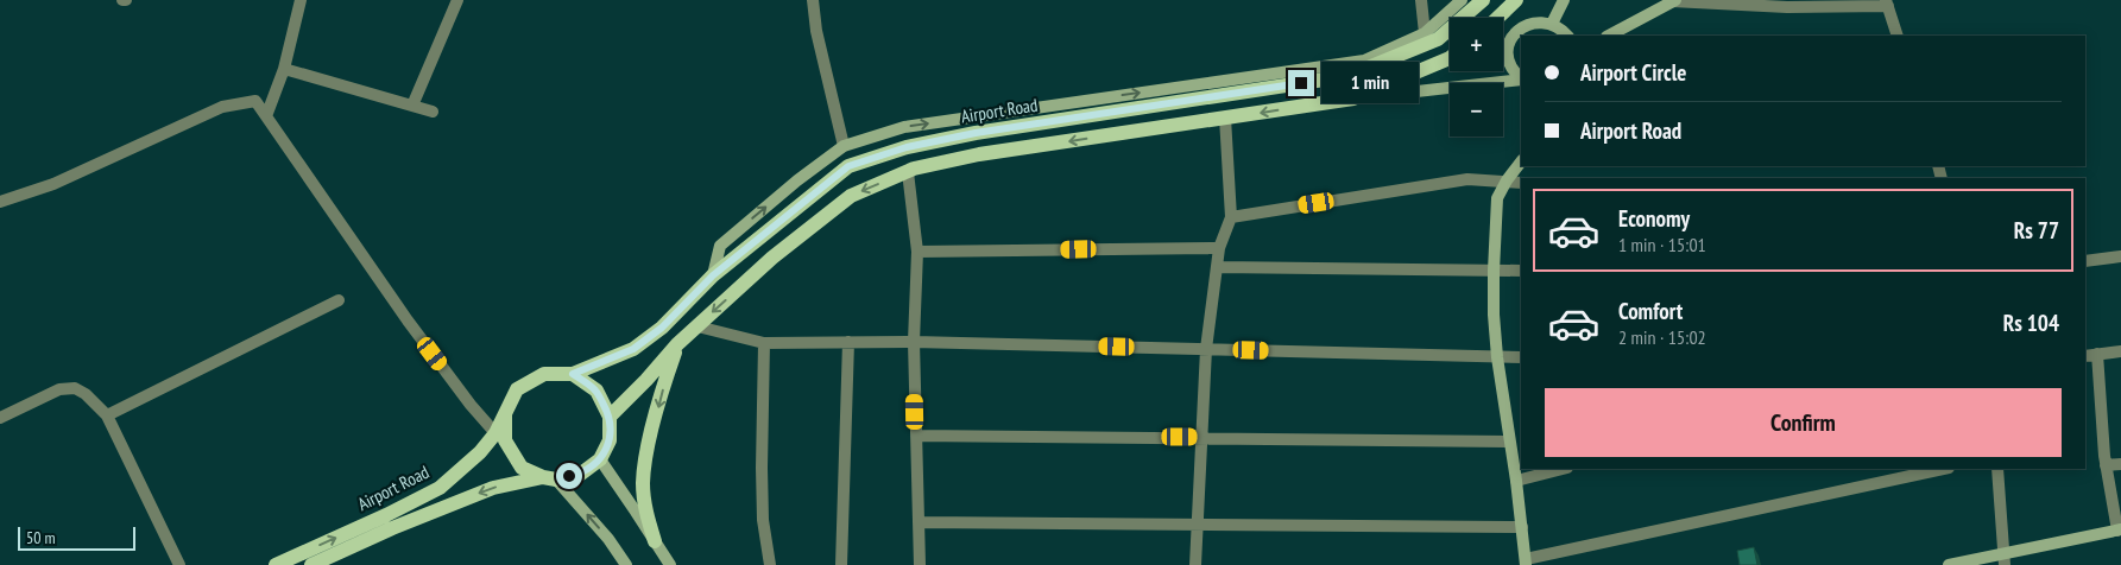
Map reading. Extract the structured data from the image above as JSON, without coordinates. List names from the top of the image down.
{
  "streets": {
    "main road": ["Airport Road"]
  },
  "scale_bar": "50 m",
  "page": {
    "map_buttons": ["+", "−"],
    "banner": ["Airport Circle", "Airport Road"],
    "bubble": "1 min",
    "list": [
      {
        "name": "Economy",
        "note": "1 min · 15:01",
        "value": "Rs 77"
      },
      {
        "name": "Comfort",
        "note": "2 min · 15:02",
        "value": "Rs 104"
      }
    ],
    "buttons": "Confirm",
    "scale": "50 m"
  }
}
